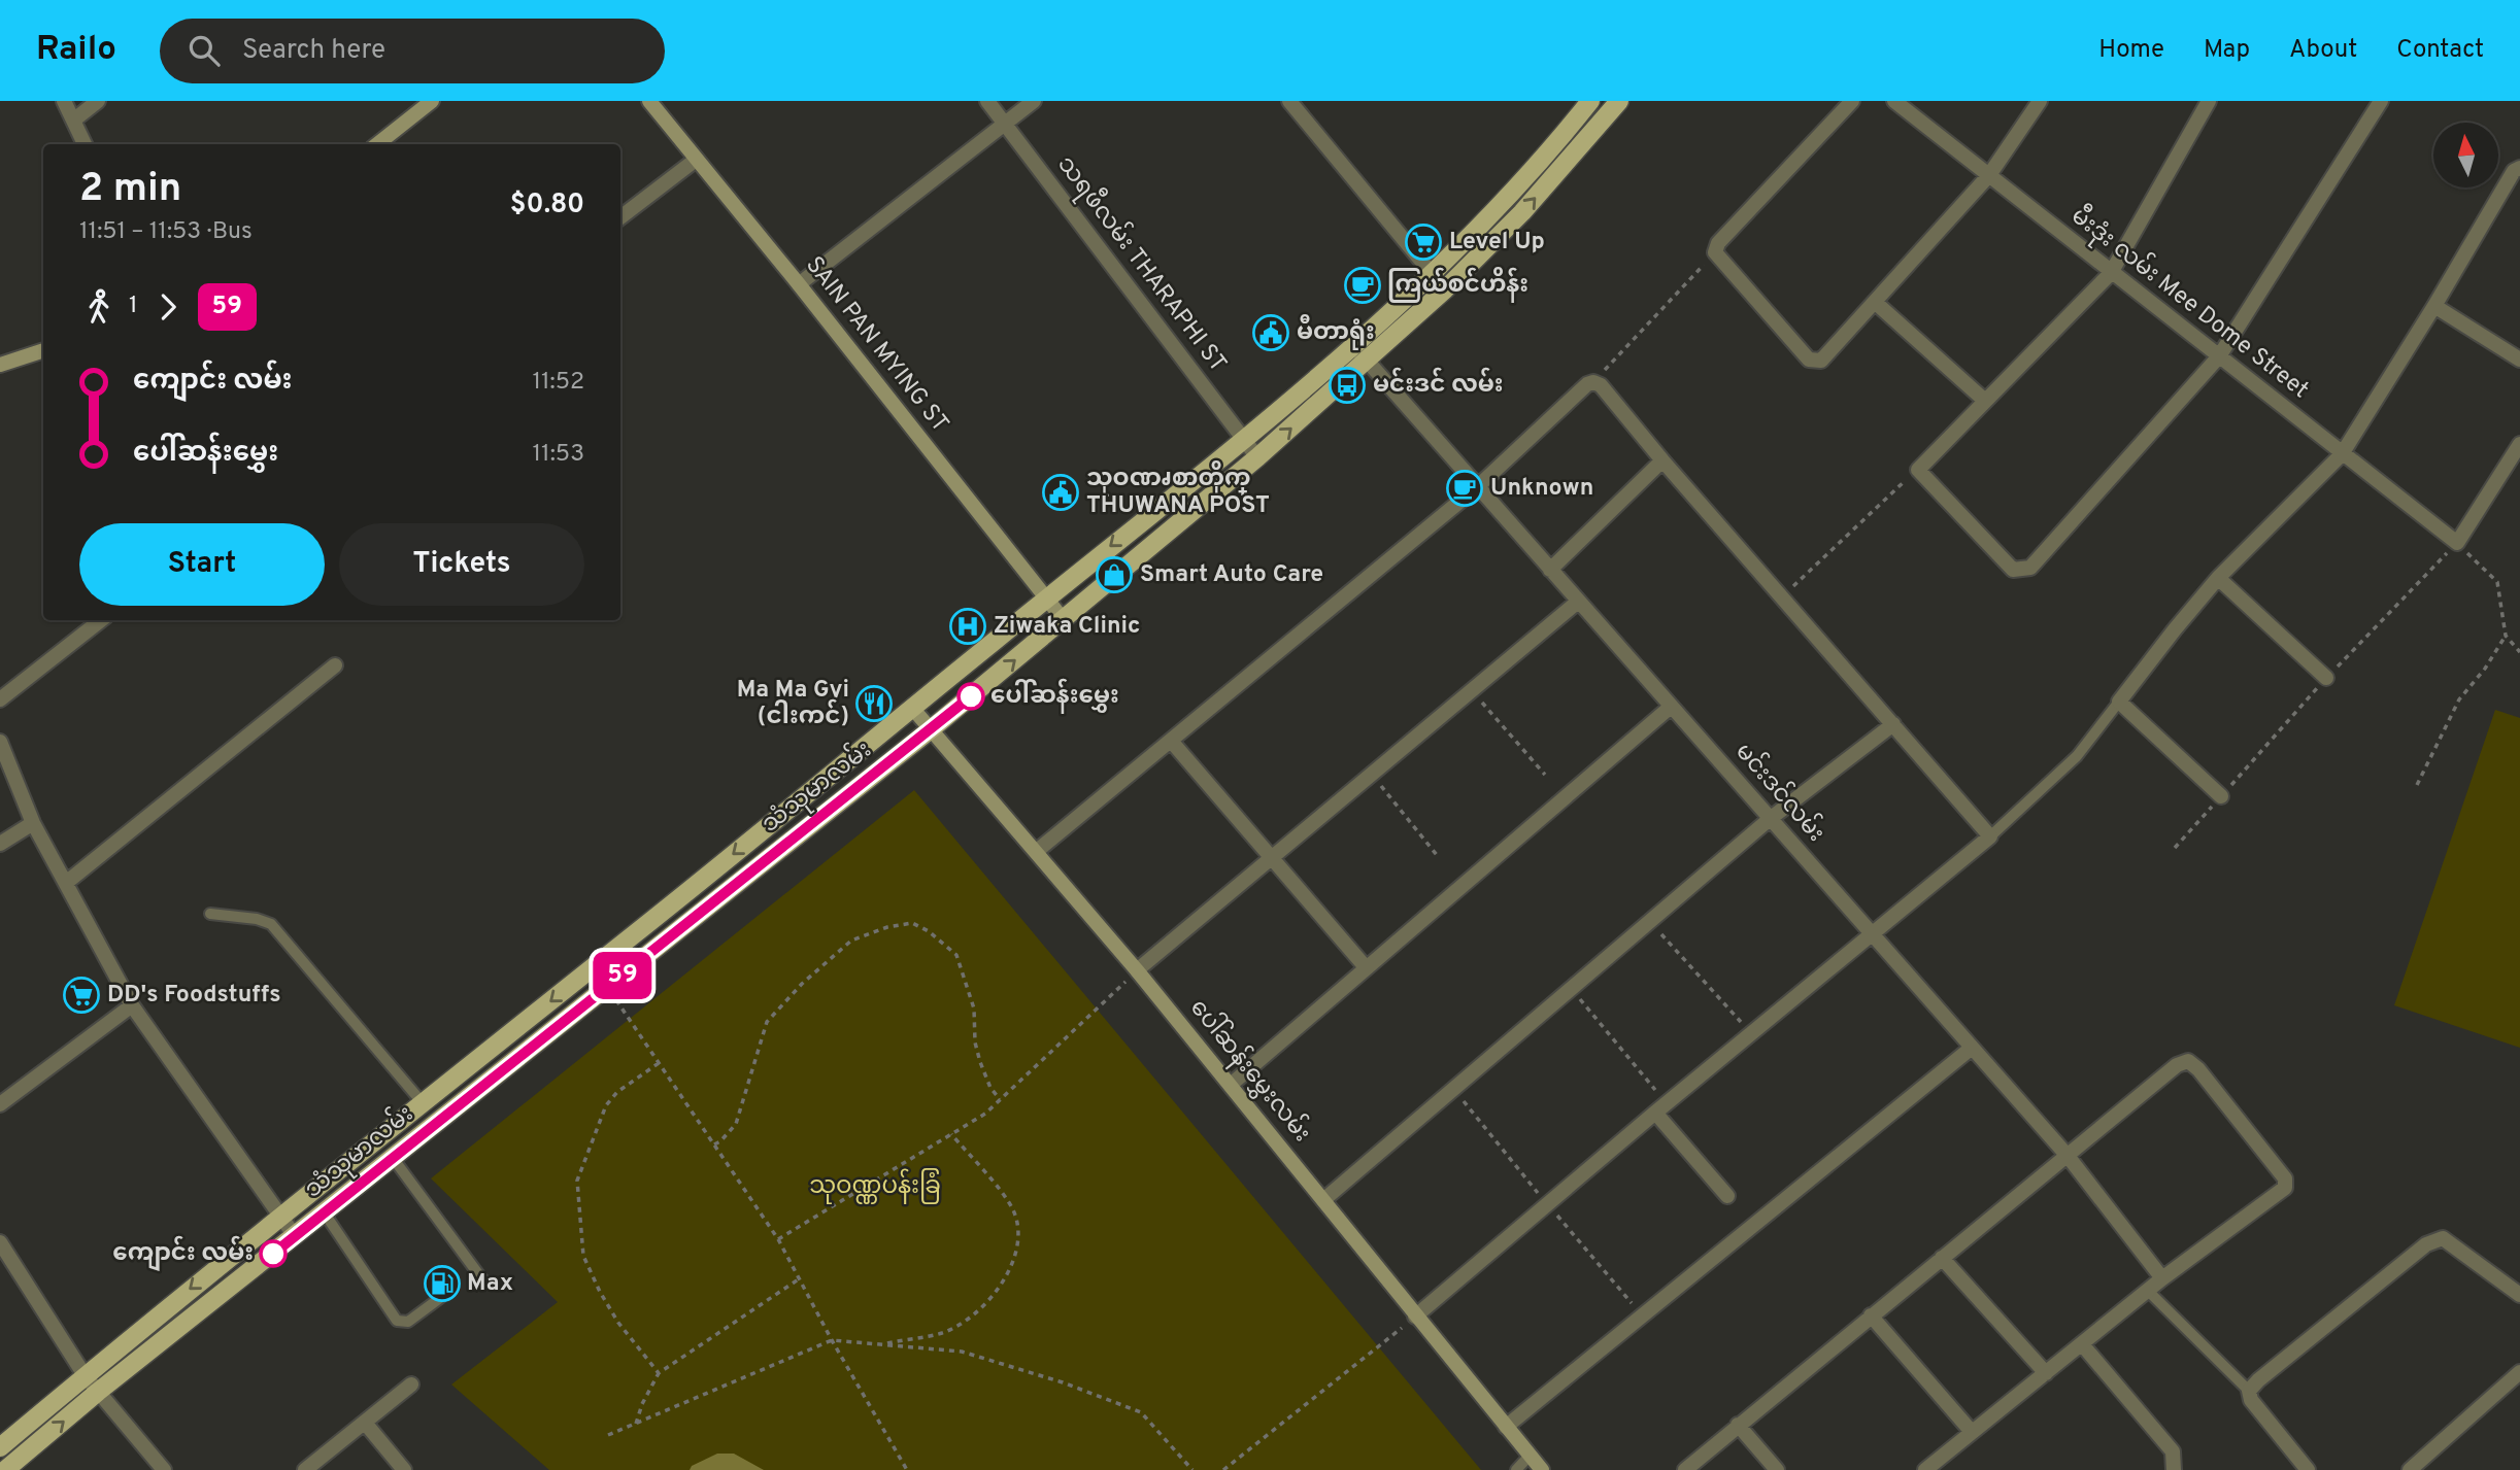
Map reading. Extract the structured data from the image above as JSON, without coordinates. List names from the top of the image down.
{
  "streets": {
    "main road": ["SAIN PAN MYING ST", "သံသုမာလမ်း", "ပေါ်ဆန်းမွှေးလမ်း"],
    "street": ["သရဖီလမ်း THARAPHI ST", "မီးဒုံး လမ်း Mee Dome Street", "မင်းဒင်လမ်း"]
  },
  "crossings": [
    ["သရဖီလမ်း THARAPHI ST", "သံသုမာလမ်း"],
    ["SAIN PAN MYING ST", "သံသုမာလမ်း"],
    ["သံသုမာလမ်း", "မင်းဒင်လမ်း"],
    ["သံသုမာလမ်း", "ပေါ်ဆန်းမွှေးလမ်း"]
  ],
  "parks": ["သုဝဏ္ဏပန်းခြံ"],
  "places": {
    "supermarket": ["Level Up", "DD's Foodstuffs"],
    "cafe": ["ကြယ်စင်ဟိန်း", "Unknown"],
    "public building": ["မီတာရုံး", "သုဝဏၧစာတိုက္ THUWANA POST"],
    "bus stop": ["မင်းဒင် လမ်း"],
    "shop": ["Smart Auto Care"],
    "hospital": ["Ziwaka Clinic"],
    "other": ["ပေါ်ဆန်းမွှေး", "ကျောင်း လမ်း"],
    "restaurant": ["Ma Ma Gyi (ငါးကင်)"],
    "fuel station": ["Max"]
  },
  "lines": ["bus line 59"],
  "north": "top",
  "page": {
    "header": "Railo",
    "search": "Search here",
    "nav": [
      "Home",
      "Map",
      "About",
      "Contact"
    ],
    "on_map": "59",
    "heading": ["2 min", "11:51 – 11:53 · Bus", "$0.80"],
    "legs": ["1", "59"],
    "list": [
      {
        "name": "ကျောင်း လမ်း",
        "value": "11:52"
      },
      {
        "name": "ပေါ်ဆန်းမွှေး",
        "value": "11:53"
      }
    ],
    "buttons": ["Start", "Tickets"]
  }
}
